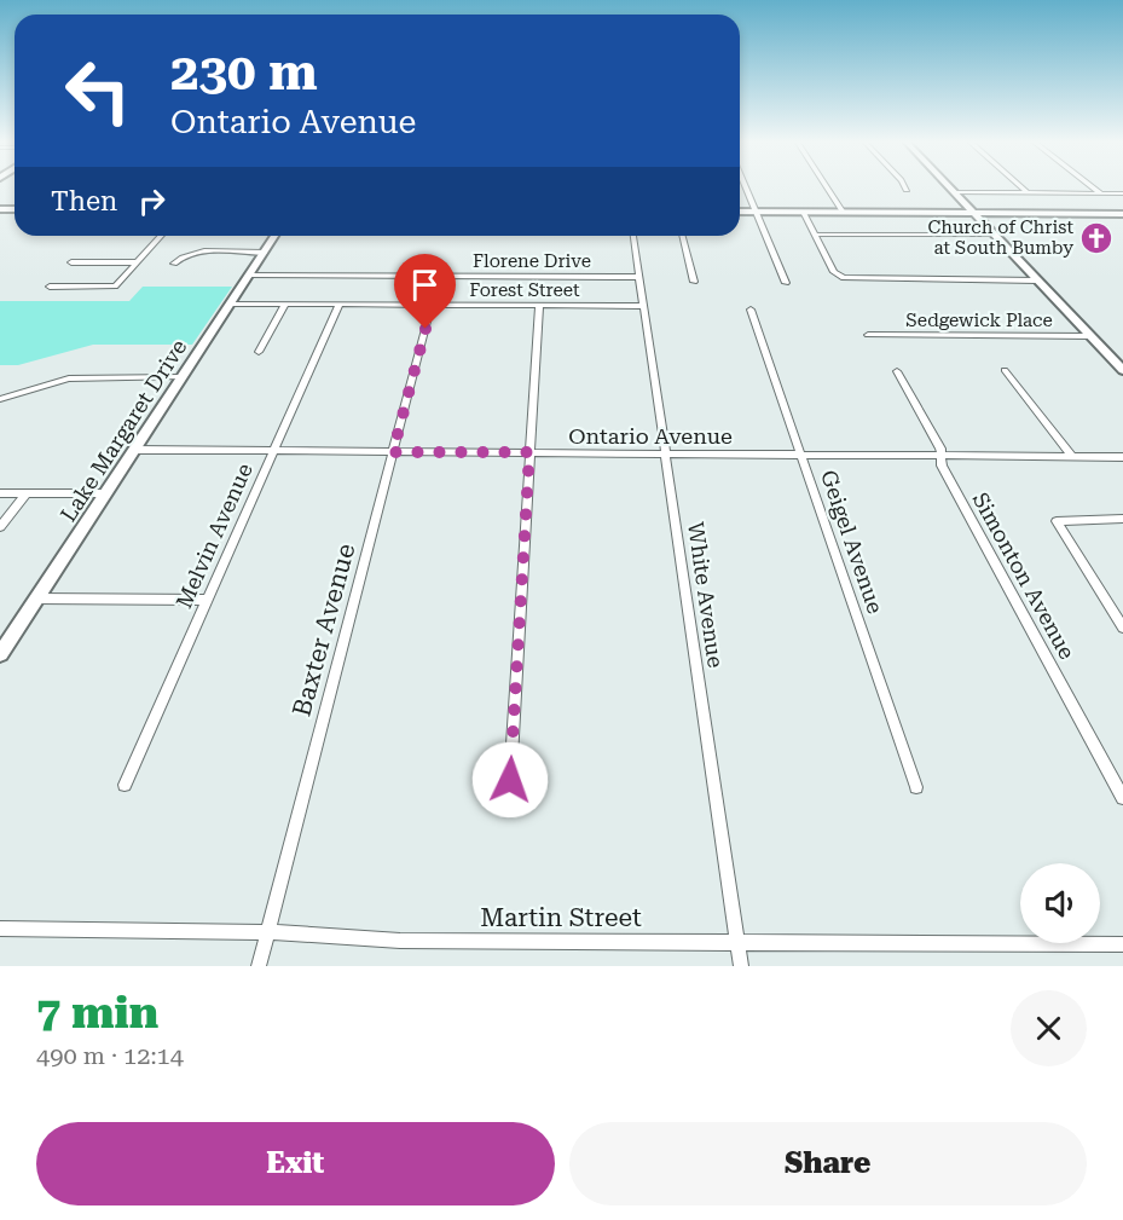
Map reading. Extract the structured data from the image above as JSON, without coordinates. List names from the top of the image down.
{
  "streets": {
    "street": [
      "Florene Drive",
      "Forest Street",
      "Sedgewick Place",
      "Lake Margaret Drive",
      "Ontario Avenue",
      "Melvin Avenue",
      "Geigel Avenue",
      "Simonton Avenue",
      "White Avenue",
      "Baxter Avenue",
      "Martin Street"
    ]
  },
  "crossings": [
    ["Florene Drive", "Lake Margaret Drive"],
    ["Florene Drive", "White Avenue"],
    ["Forest Street", "Lake Margaret Drive"],
    ["Forest Street", "Melvin Avenue"],
    ["Forest Street", "White Avenue"],
    ["Forest Street", "Baxter Avenue"],
    ["Lake Margaret Drive", "Ontario Avenue"],
    ["Ontario Avenue", "Melvin Avenue"],
    ["Ontario Avenue", "Geigel Avenue"],
    ["Ontario Avenue", "Simonton Avenue"],
    ["Ontario Avenue", "White Avenue"],
    ["Ontario Avenue", "Baxter Avenue"],
    ["White Avenue", "Martin Street"],
    ["Baxter Avenue", "Martin Street"]
  ],
  "places": {
    "church": ["Church of Christ at South Bumby"]
  },
  "page": {
    "turn": ["230 m", "Ontario Avenue"],
    "then": "Then",
    "heading": ["7 min", "490 m · 12:14"],
    "buttons": ["Exit", "Share"]
  }
}
